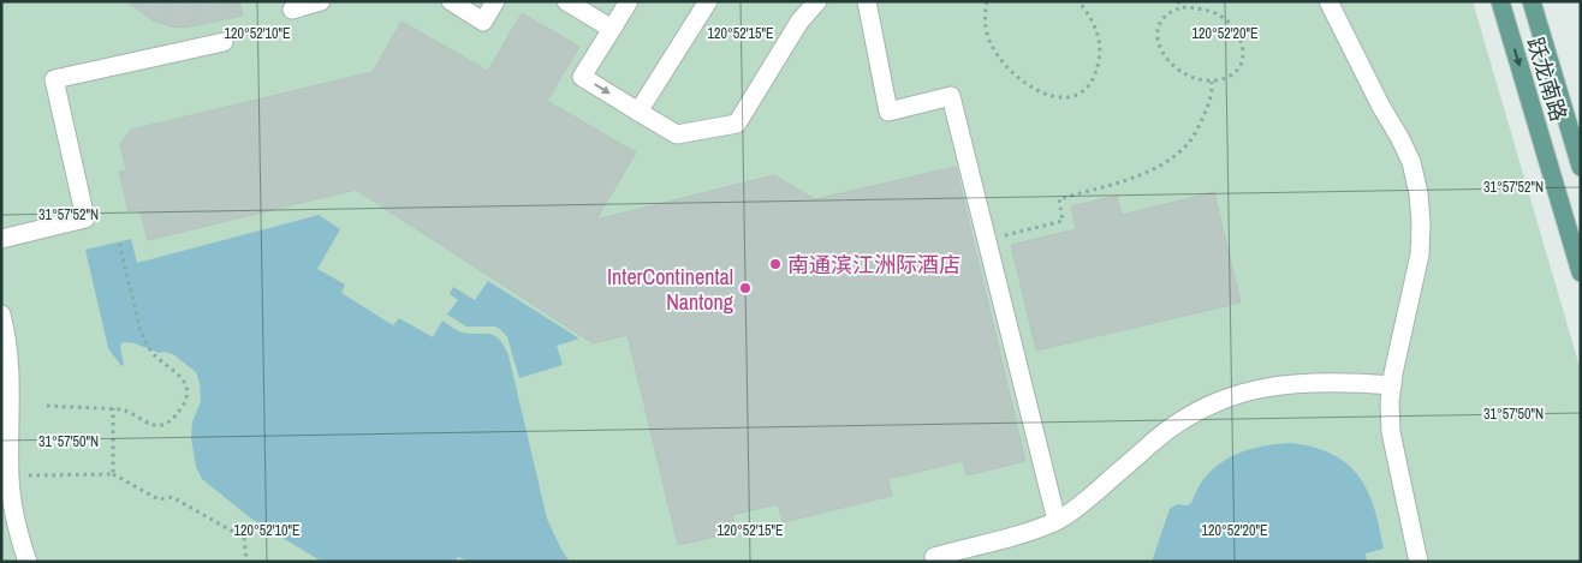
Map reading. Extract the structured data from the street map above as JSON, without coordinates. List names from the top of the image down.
{
  "streets": {
    "main road": ["跃龙南路"]
  },
  "places": ["南通滨江洲际酒店", "InterContinental Nantong"],
  "coordinates": [
    "120°52'10\"E",
    "120°52'15\"E",
    "120°52'20\"E",
    "31°57'52\"N",
    "31°57'50\"N"
  ]
}
